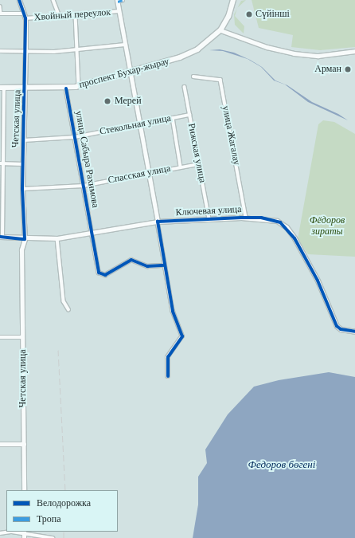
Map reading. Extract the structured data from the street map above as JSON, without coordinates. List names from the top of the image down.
{
  "streets": {
    "main road": ["проспект Бухар-жырау", "Четская улица", "Ключевая улица"],
    "street": [
      "Хвойный переулок",
      "Стекольная улица",
      "улица Жагалау",
      "Рижская улица",
      "улица Сабыра Рахимова",
      "Спасская улица"
    ]
  },
  "crossings": [
    ["Хвойный переулок", "Четская улица"],
    ["проспект Бухар-жырау", "Четская улица"],
    ["проспект Бухар-жырау", "улица Сабыра Рахимова"],
    ["Четская улица", "Стекольная улица"],
    ["Четская улица", "Спасская улица"],
    ["Четская улица", "Ключевая улица"],
    ["Стекольная улица", "Рижская улица"],
    ["Стекольная улица", "улица Сабыра Рахимова"],
    ["улица Жагалау", "Ключевая улица"],
    ["Рижская улица", "Спасская улица"],
    ["Рижская улица", "Ключевая улица"],
    ["улица Сабыра Рахимова", "Спасская улица"],
    ["улица Сабыра Рахимова", "Ключевая улица"]
  ],
  "water": ["Федоров бөгені"],
  "parks": ["Фёдоров зираты"],
  "places": ["Сүйінші", "Арман", "Мерей"],
  "legend": ["Велодорожка", "Тропа"]
}
